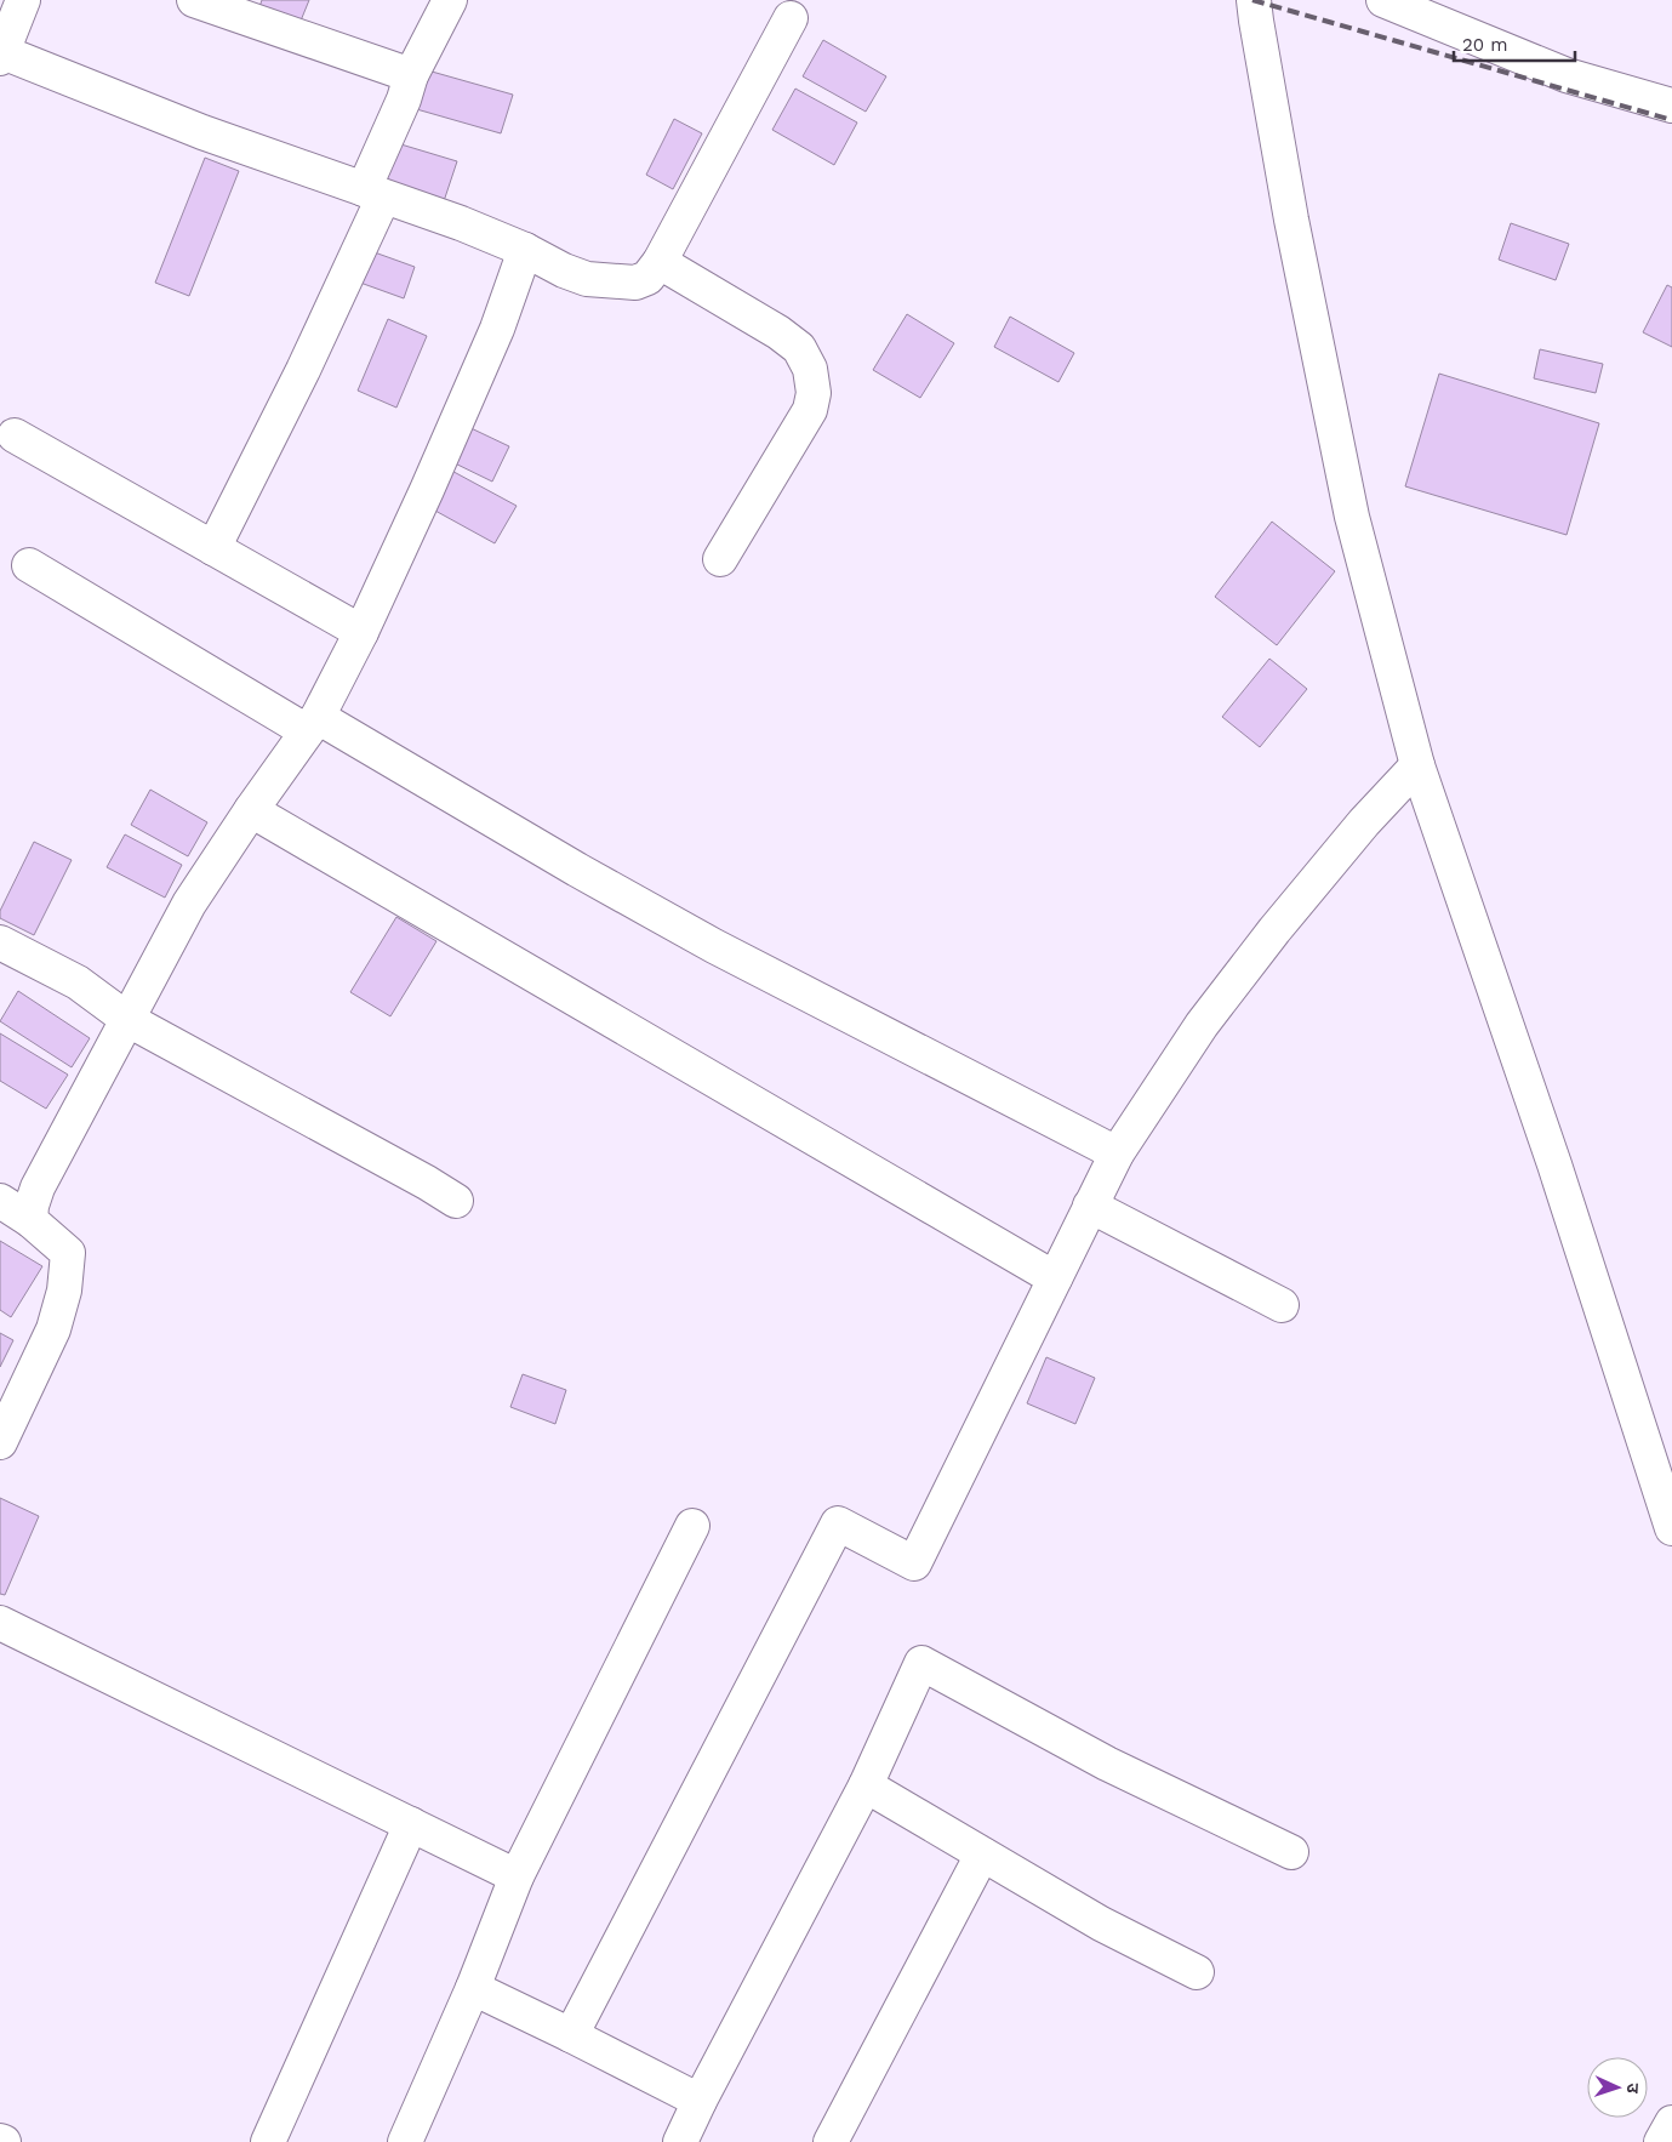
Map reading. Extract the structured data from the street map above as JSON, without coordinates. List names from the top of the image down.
{
  "scale_bar": "20 m",
  "north": "right"
}
